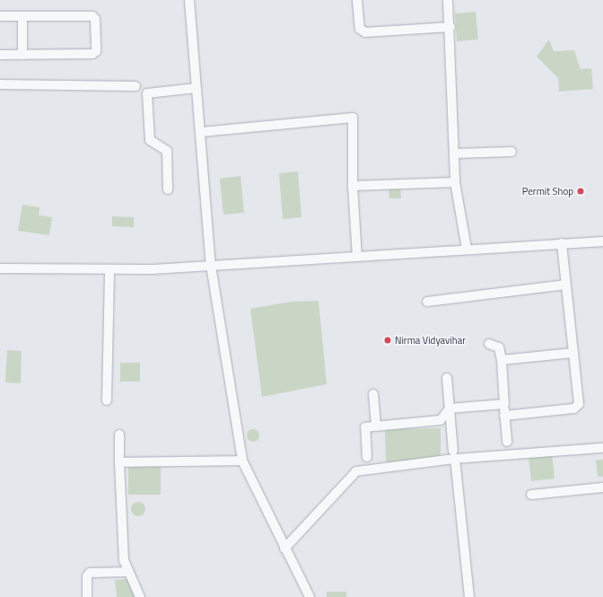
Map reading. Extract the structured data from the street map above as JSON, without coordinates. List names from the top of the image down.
{
  "places": ["Permit Shop", "Nirma Vidyavihar"]
}
